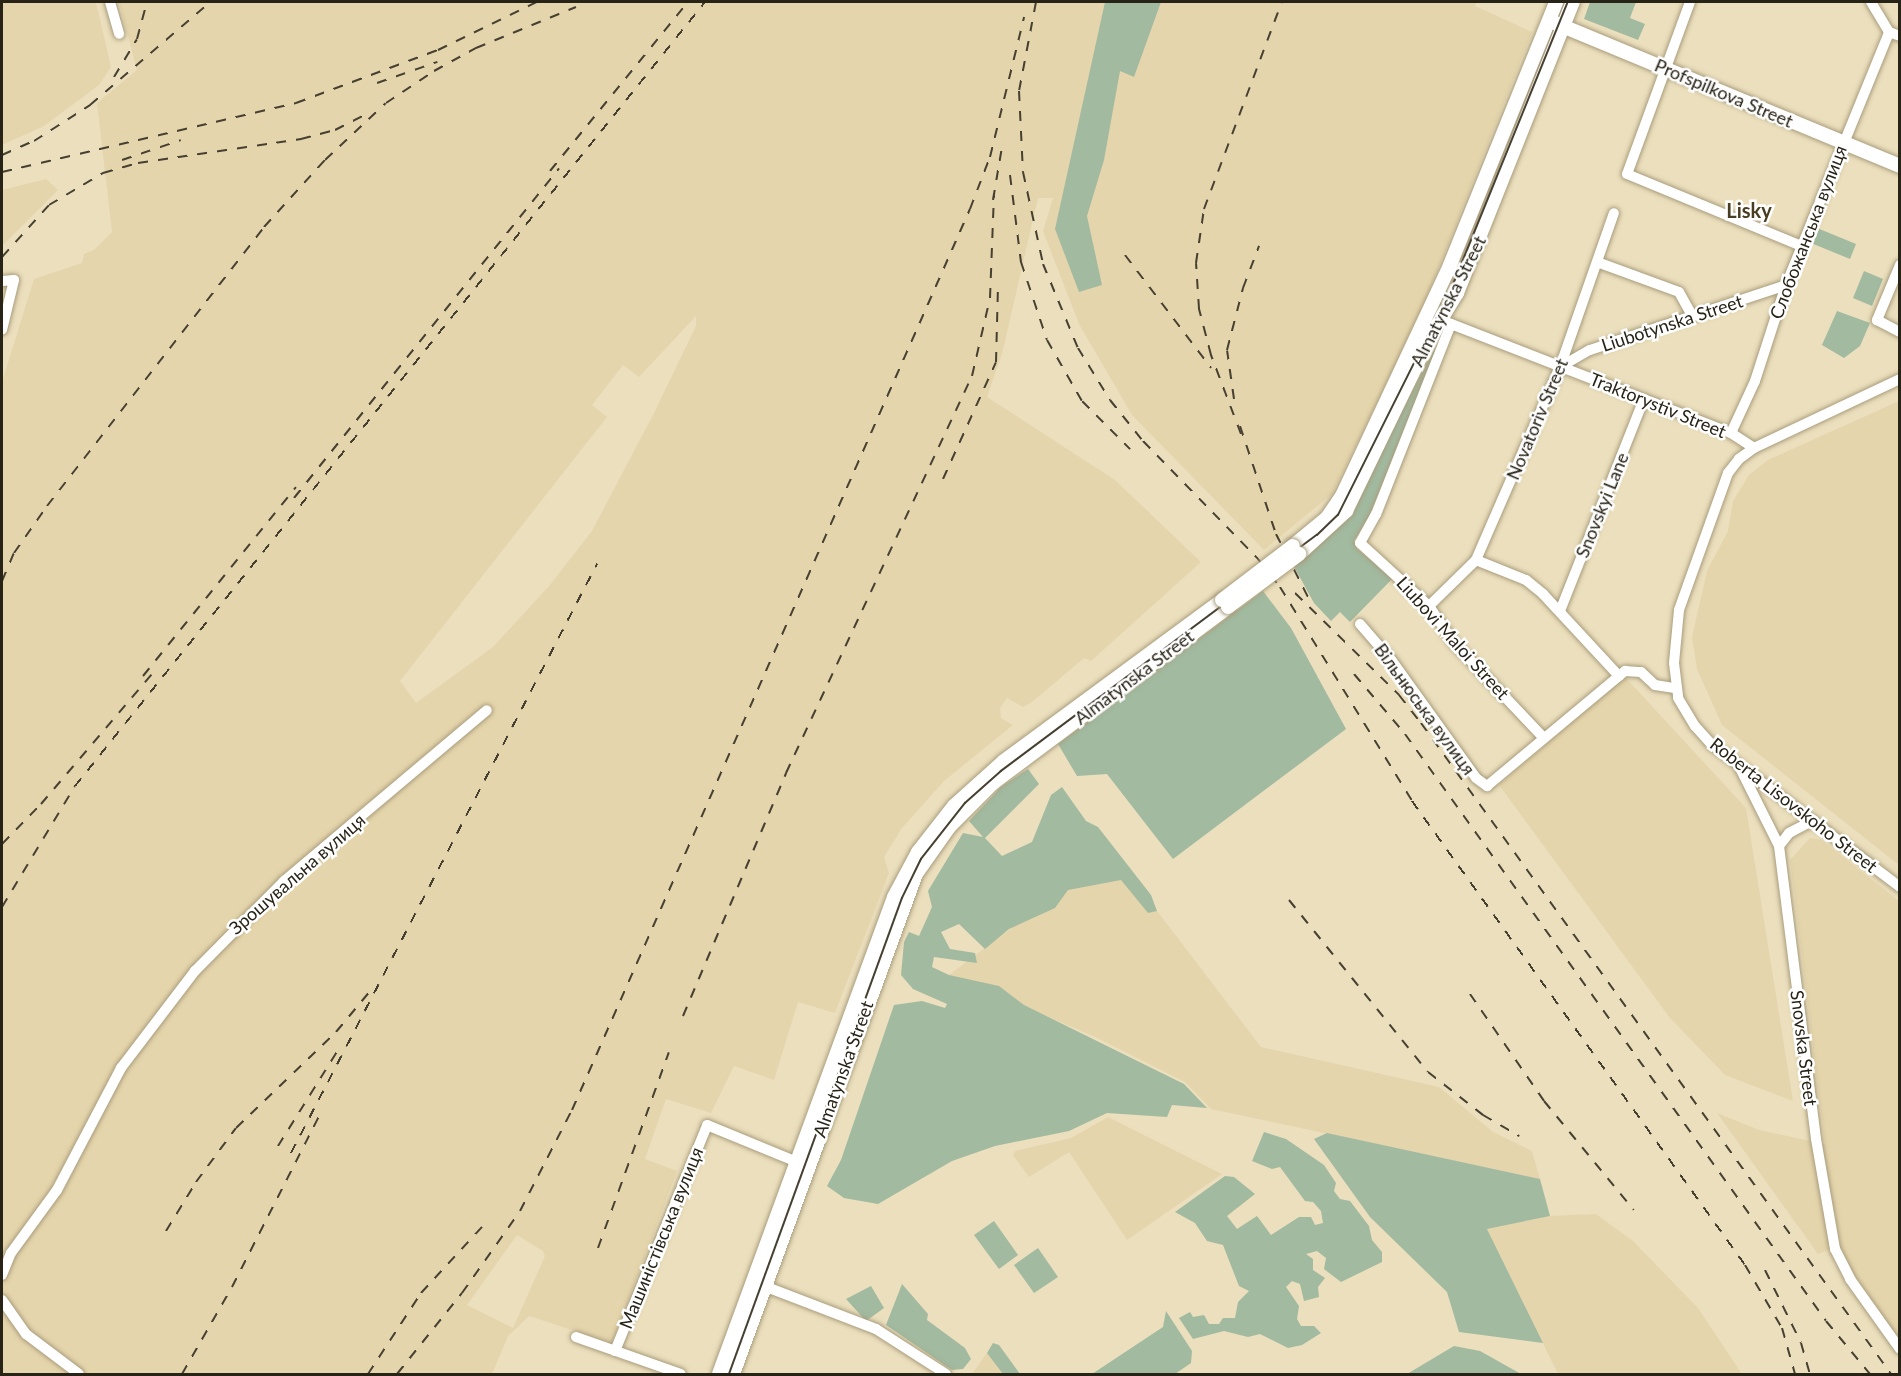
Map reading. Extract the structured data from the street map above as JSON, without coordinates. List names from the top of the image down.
{
  "streets": {
    "street": [
      "Profspilkova Street",
      "Слобожанська вулиця",
      "Almatynska Street",
      "Liubotynska Street",
      "Traktorystiv Street",
      "Novatoriv Street",
      "Snovskyi Lane",
      "Liubovi Maloi Street",
      "Вільнюська вулиця",
      "Roberta Lisovskoho Street",
      "Зрошувальна вулиця",
      "Snovska Street",
      "Машиністівська вулиця"
    ]
  },
  "crossings": [
    ["Profspilkova Street", "Слобожанська вулиця"],
    ["Profspilkova Street", "Almatynska Street"],
    ["Слобожанська вулиця", "Liubotynska Street"],
    ["Слобожанська вулиця", "Traktorystiv Street"],
    ["Almatynska Street", "Traktorystiv Street"],
    ["Almatynska Street", "Liubovi Maloi Street"],
    ["Almatynska Street", "Машиністівська вулиця"],
    ["Liubotynska Street", "Traktorystiv Street"],
    ["Liubotynska Street", "Novatoriv Street"],
    ["Traktorystiv Street", "Novatoriv Street"],
    ["Traktorystiv Street", "Snovskyi Lane"],
    ["Novatoriv Street", "Liubovi Maloi Street"],
    ["Liubovi Maloi Street", "Вільнюська вулиця"],
    ["Roberta Lisovskoho Street", "Snovska Street"]
  ],
  "districts": ["Lisky"]
}
